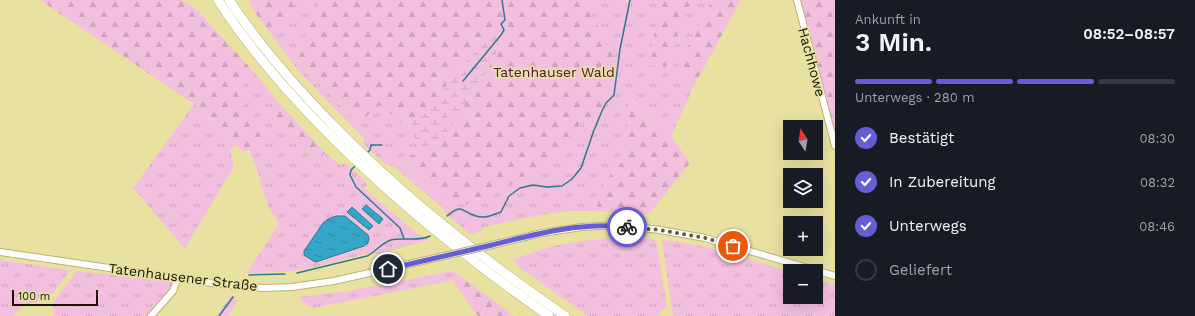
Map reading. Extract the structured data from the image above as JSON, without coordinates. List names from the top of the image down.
{
  "streets": {
    "street": ["Hachhowe", "Tatenhausener Straße"]
  },
  "parks": ["Tatenhauser Wald"],
  "scale_bar": "100 m",
  "north": "top",
  "page": {
    "heading": ["3 Min.", "Ankunft in", "08:52–08:57"],
    "bar": "Unterwegs · 280 m",
    "list": [
      ["Bestätigt", "08:30"],
      ["In Zubereitung", "08:32"],
      ["Unterwegs", "08:46"],
      "Geliefert"
    ],
    "map_buttons": ["+", "−"],
    "scale": "100 m"
  }
}
